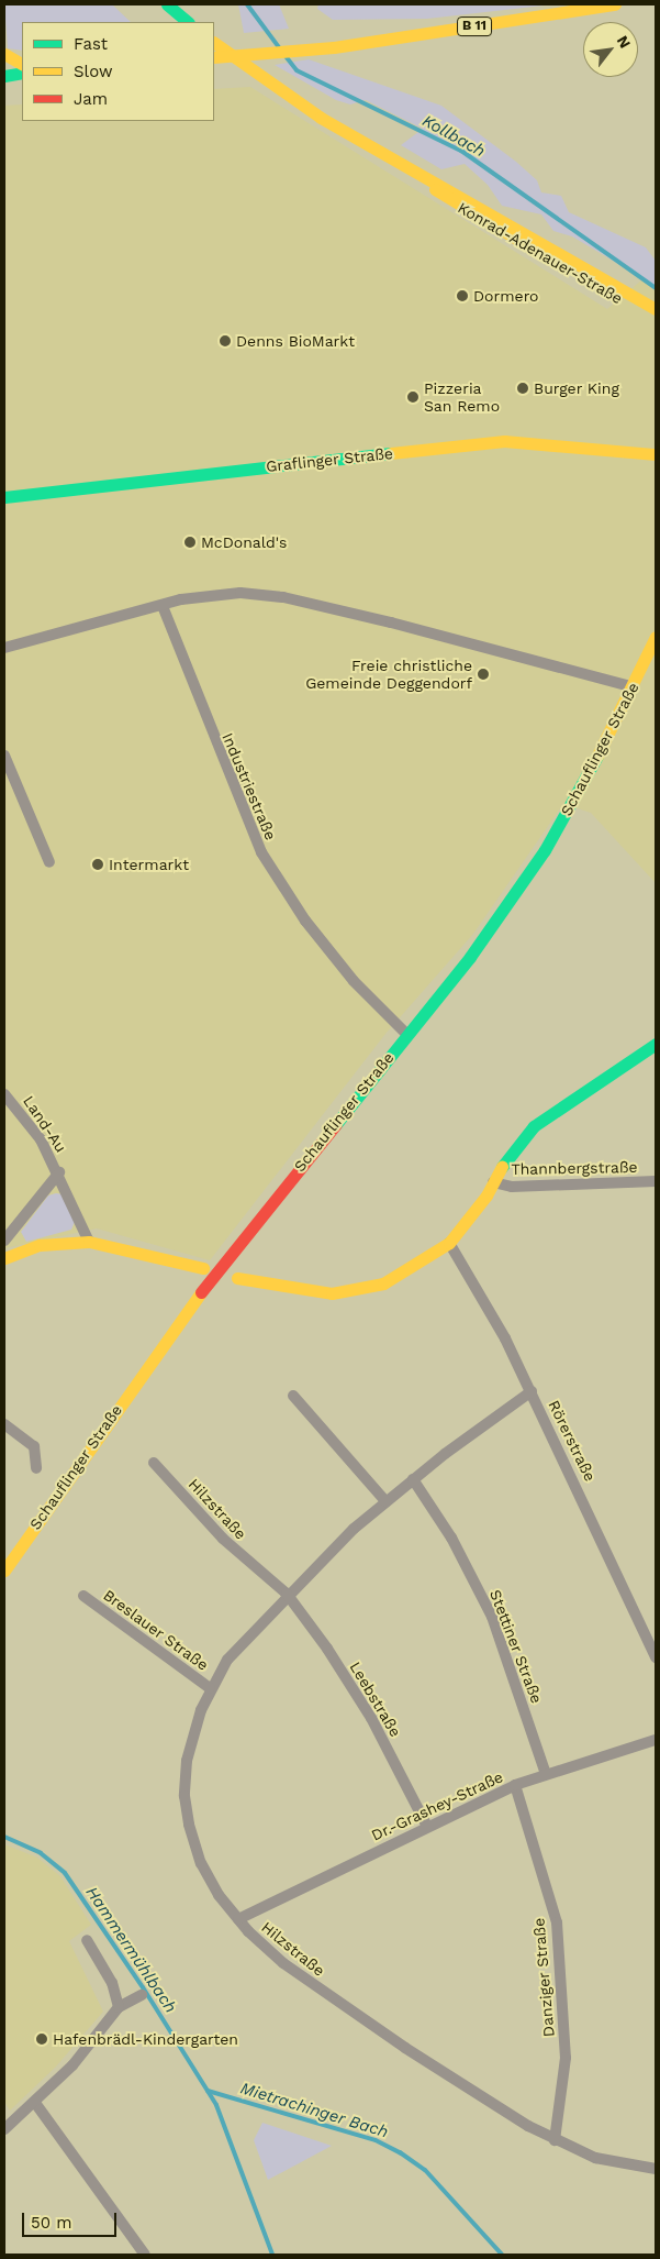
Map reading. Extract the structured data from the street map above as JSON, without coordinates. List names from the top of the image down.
{
  "streets": {
    "street": [
      "B 11",
      "Konrad-Adenauer-Straße",
      "Graflinger Straße",
      "Schauflinger Straße",
      "Industriestraße",
      "Land-Au",
      "Thannbergstraße",
      "Rörerstraße",
      "Hilzstraße",
      "Breslauer Straße",
      "Stettiner Straße",
      "Leebstraße",
      "Dr.-Grashey-Straße",
      "Danziger Straße"
    ]
  },
  "crossings": [
    ["Schauflinger Straße", "Industriestraße"],
    ["Rörerstraße", "Hilzstraße"],
    ["Hilzstraße", "Breslauer Straße"],
    ["Hilzstraße", "Stettiner Straße"],
    ["Hilzstraße", "Leebstraße"],
    ["Hilzstraße", "Dr.-Grashey-Straße"],
    ["Hilzstraße", "Danziger Straße"],
    ["Stettiner Straße", "Dr.-Grashey-Straße"],
    ["Leebstraße", "Dr.-Grashey-Straße"],
    ["Dr.-Grashey-Straße", "Danziger Straße"]
  ],
  "water": ["Kollbach", "Hammermühlbach", "Mietrachinger Bach"],
  "places": [
    "Dormero",
    "Denns BioMarkt",
    "Burger King",
    "Pizzeria San Remo",
    "McDonald's",
    "Freie christliche Gemeinde Deggendorf",
    "Intermarkt",
    "Hafenbrädl-Kindergarten"
  ],
  "legend": ["Fast", "Slow", "Jam"],
  "scale_bar": "50 m",
  "north": "top right"
}
